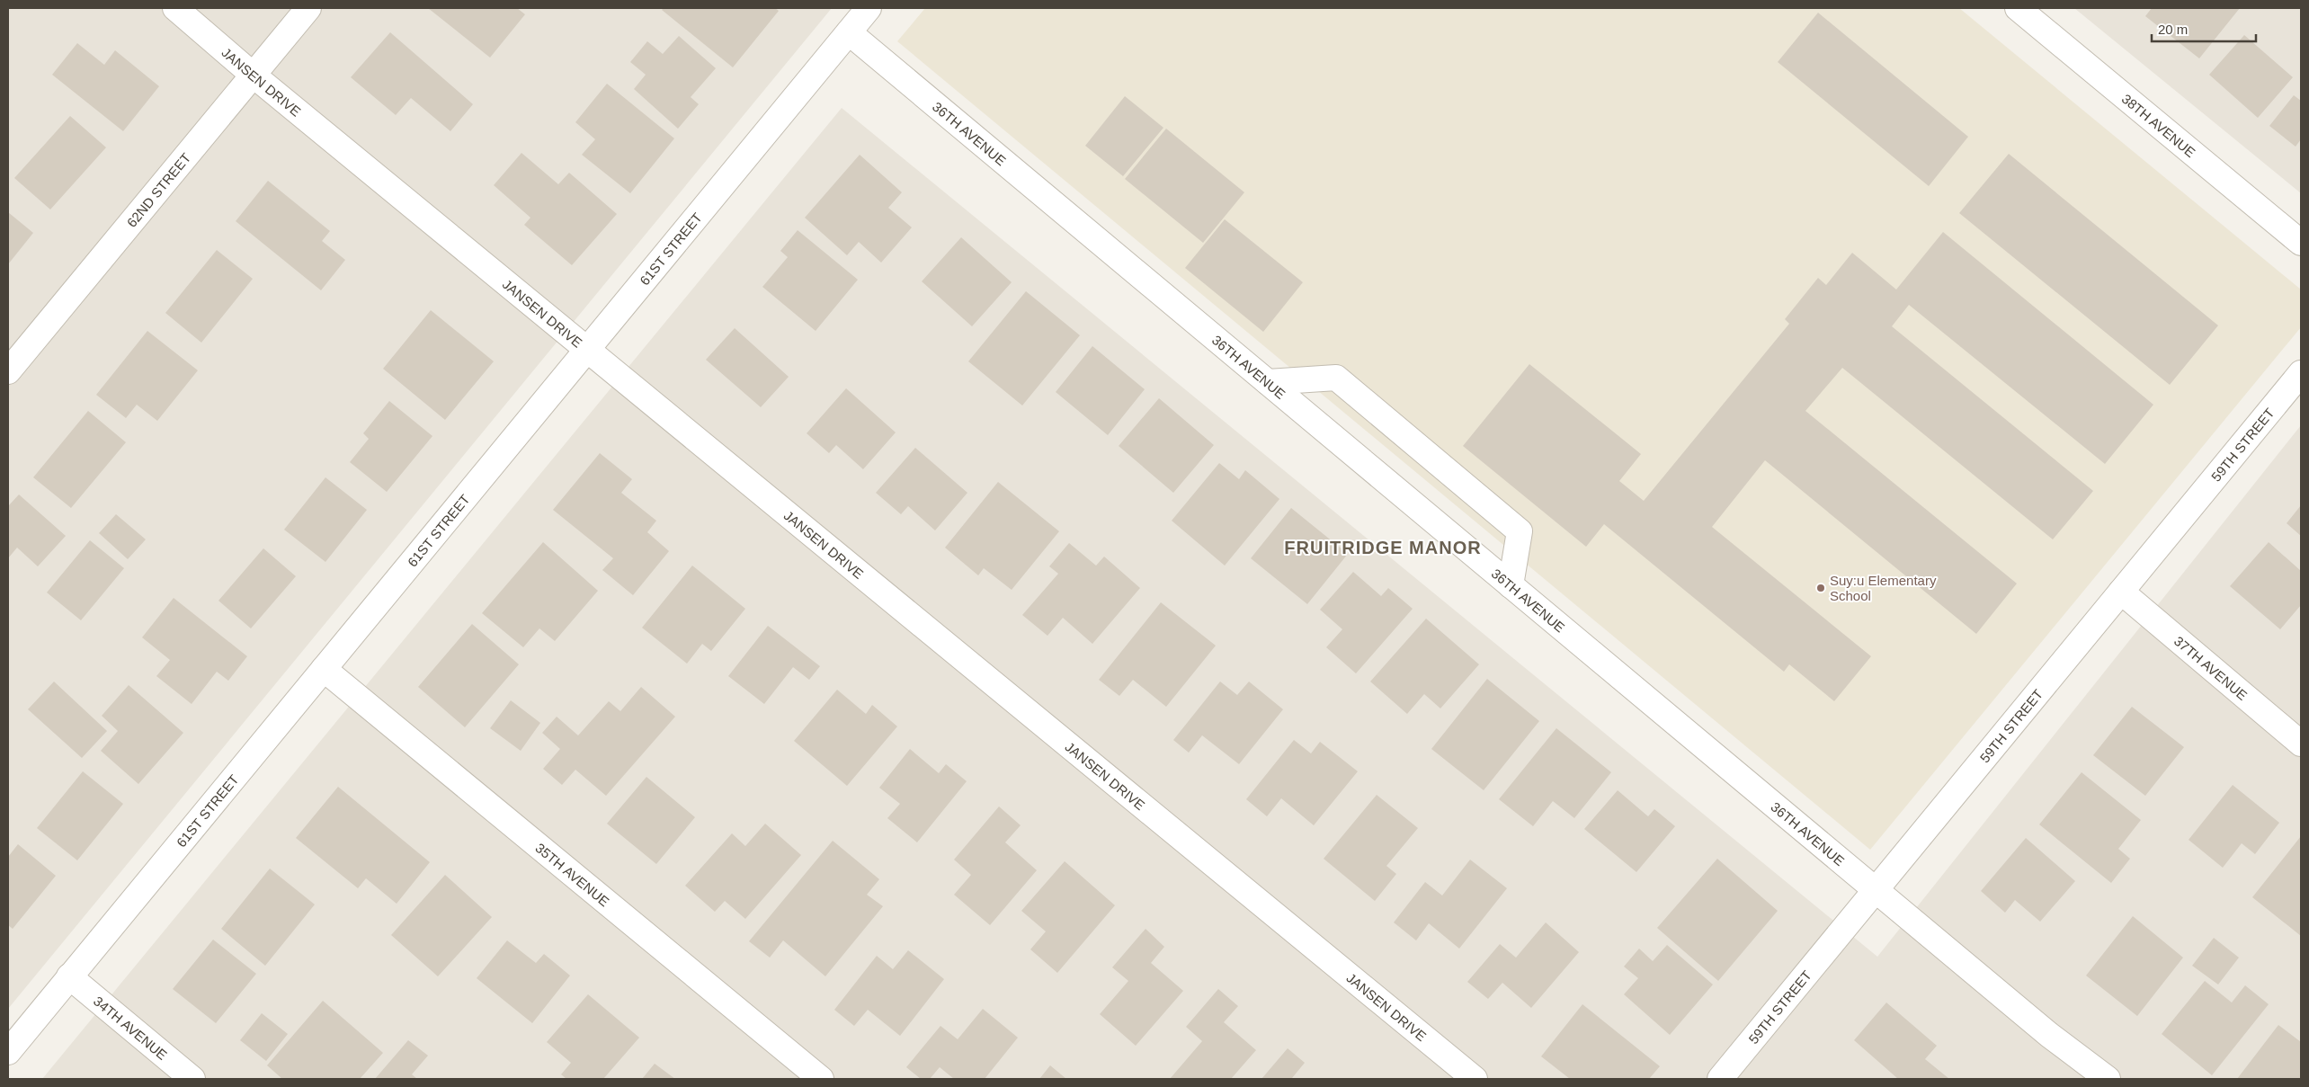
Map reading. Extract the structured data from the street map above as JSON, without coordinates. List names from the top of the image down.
{
  "streets": {
    "street": [
      "JANSEN DRIVE",
      "38TH AVENUE",
      "36TH AVENUE",
      "62ND STREET",
      "61ST STREET",
      "59TH STREET",
      "37TH AVENUE",
      "35TH AVENUE",
      "34TH AVENUE"
    ]
  },
  "crossings": [
    ["JANSEN DRIVE", "62ND STREET"],
    ["JANSEN DRIVE", "61ST STREET"],
    ["36TH AVENUE", "61ST STREET"],
    ["36TH AVENUE", "59TH STREET"],
    ["61ST STREET", "35TH AVENUE"],
    ["61ST STREET", "34TH AVENUE"],
    ["59TH STREET", "37TH AVENUE"]
  ],
  "districts": ["FRUITRIDGE MANOR"],
  "places": ["Suy:u Elementary School"],
  "scale_bar": "20 m"
}
